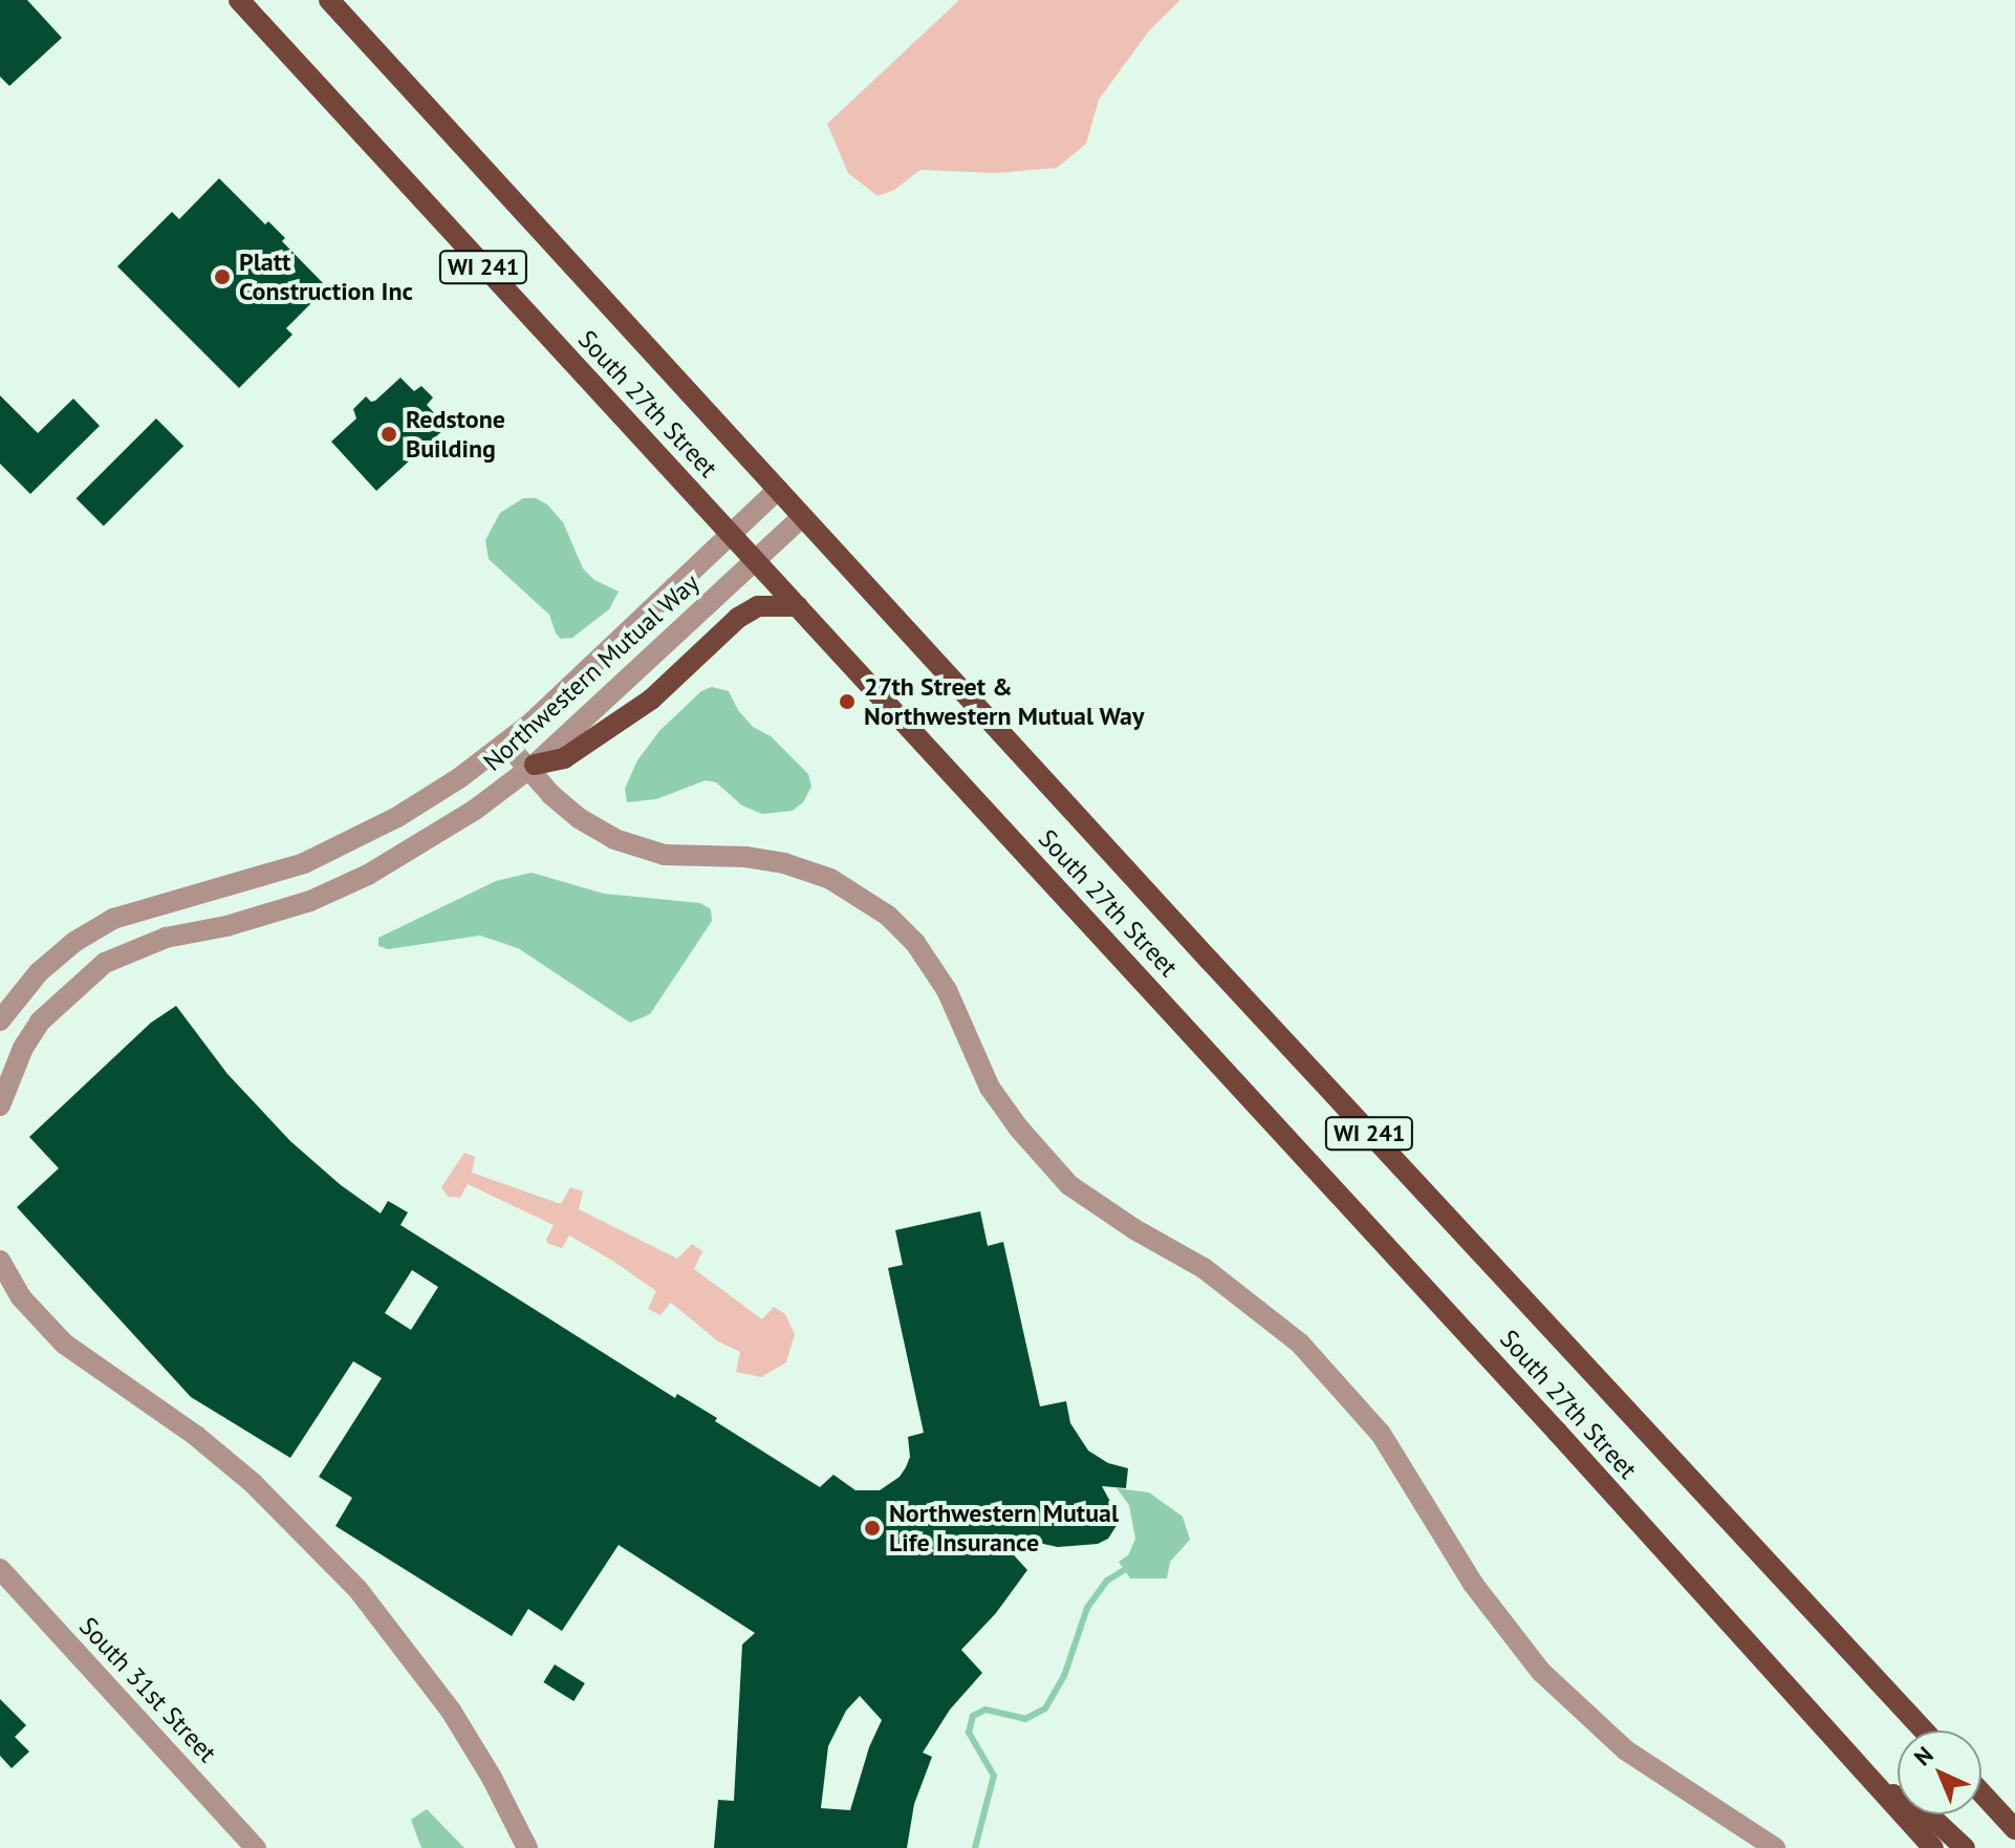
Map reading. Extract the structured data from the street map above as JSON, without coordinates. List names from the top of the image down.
{
  "streets": {
    "main road": ["WI 241", "South 27th Street"],
    "street": ["Northwestern Mutual Way", "South 31st Street"]
  },
  "crossings": [
    ["South 27th Street", "Northwestern Mutual Way"]
  ],
  "places": [
    "Platt Construction Inc",
    "Redstone Building",
    "27th Street & Northwestern Mutual Way",
    "Northwestern Mutual Life Insurance"
  ],
  "north": "top left"
}
